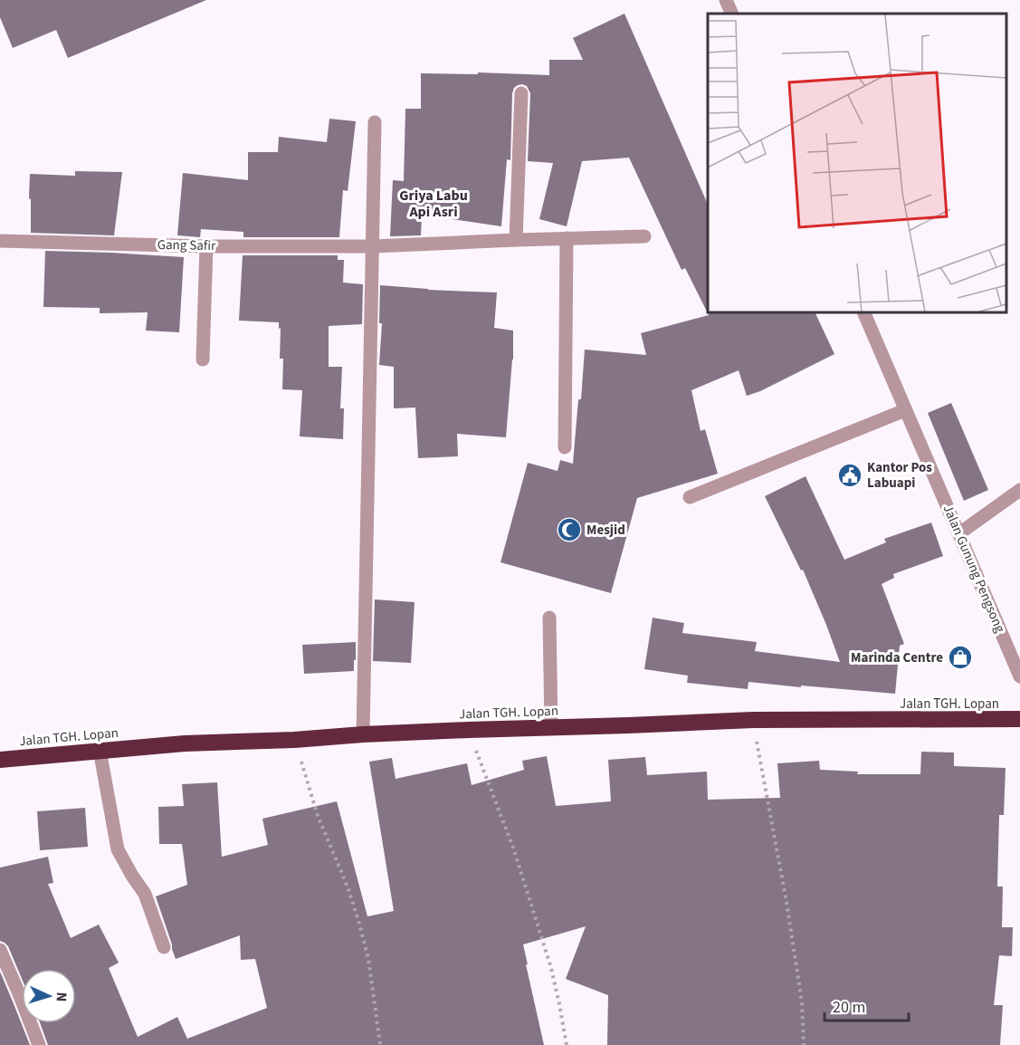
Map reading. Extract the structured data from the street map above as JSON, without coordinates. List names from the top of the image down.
{
  "streets": {
    "highway": ["Jalan TGH. Lopan"],
    "street": ["Gang Safir", "Jalan Gunung Pengsong"]
  },
  "districts": ["Griya Labu Api Asri"],
  "places": {
    "public building": ["Kantor Pos Labuapi"],
    "mosque": ["Mesjid"],
    "shop": ["Marinda Centre"]
  },
  "scale_bar": "20 m",
  "north": "right"
}
